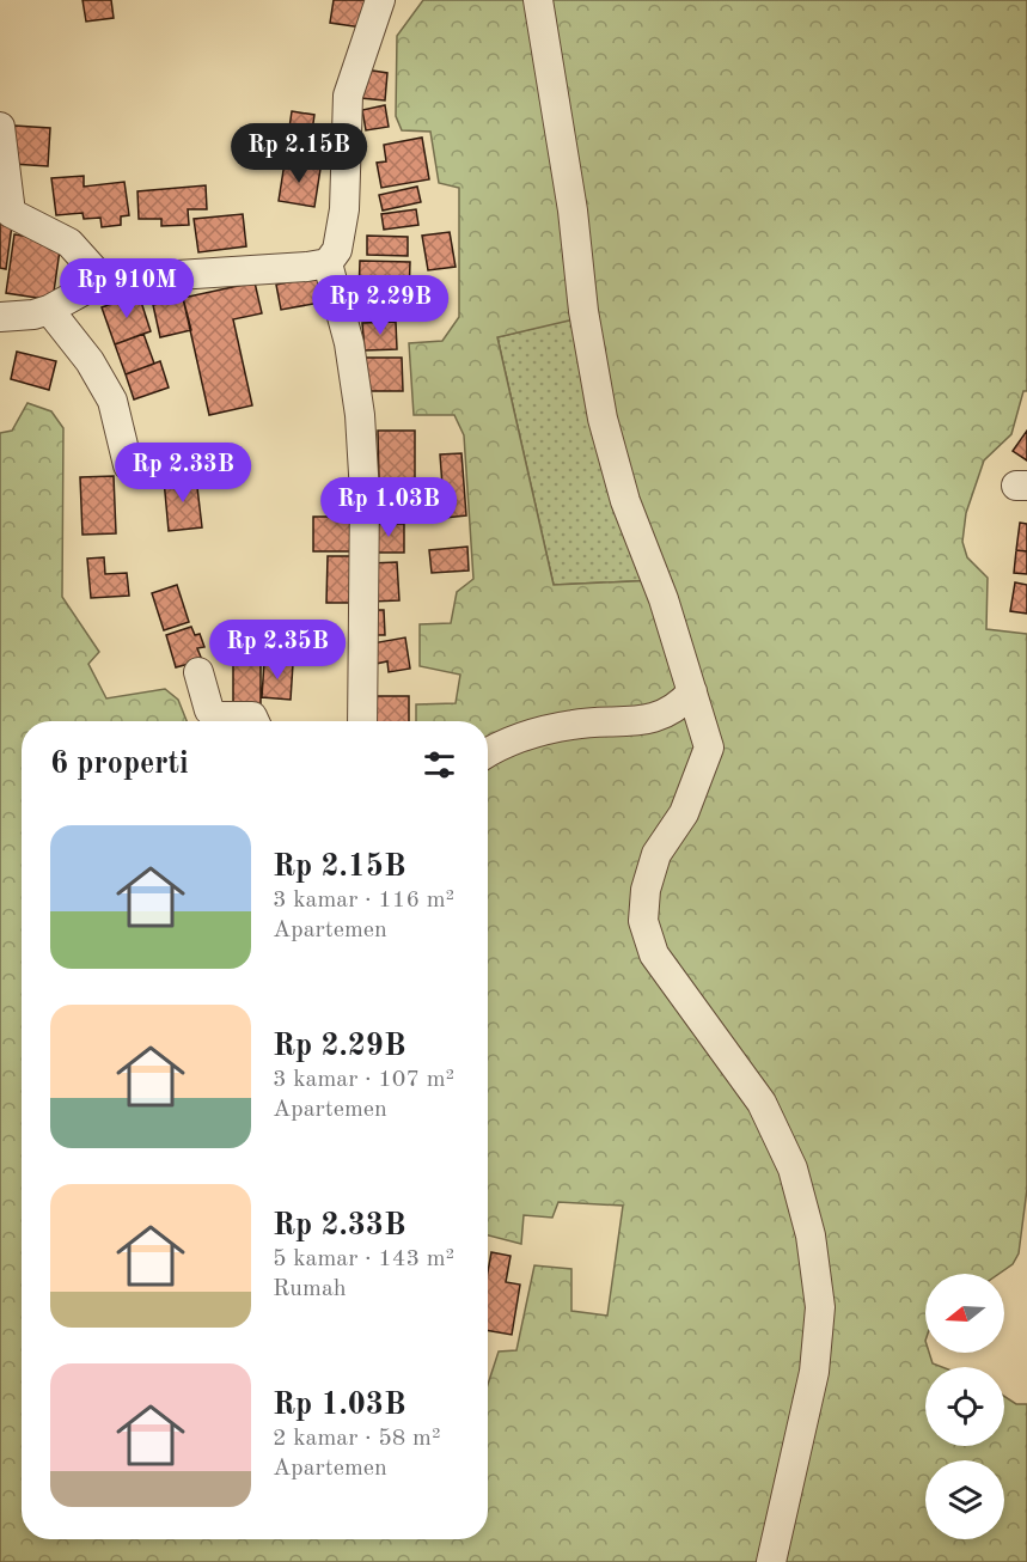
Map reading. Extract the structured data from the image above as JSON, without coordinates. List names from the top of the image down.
{
  "north": "left",
  "page": {
    "price": [
      "Rp 2.15B",
      "Rp 910M",
      "Rp 2.29B",
      "Rp 2.33B",
      "Rp 1.03B",
      "Rp 2.35B"
    ],
    "heading": "6 properti",
    "list": [
      {
        "name": "Rp 2.15B",
        "note": "3 kamar · 116 m² · Apartemen"
      },
      {
        "name": "Rp 2.29B",
        "note": "3 kamar · 107 m² · Apartemen"
      },
      {
        "name": "Rp 2.33B",
        "note": "5 kamar · 143 m² · Rumah"
      },
      {
        "name": "Rp 1.03B",
        "note": "2 kamar · 58 m² · Apartemen"
      }
    ]
  }
}
